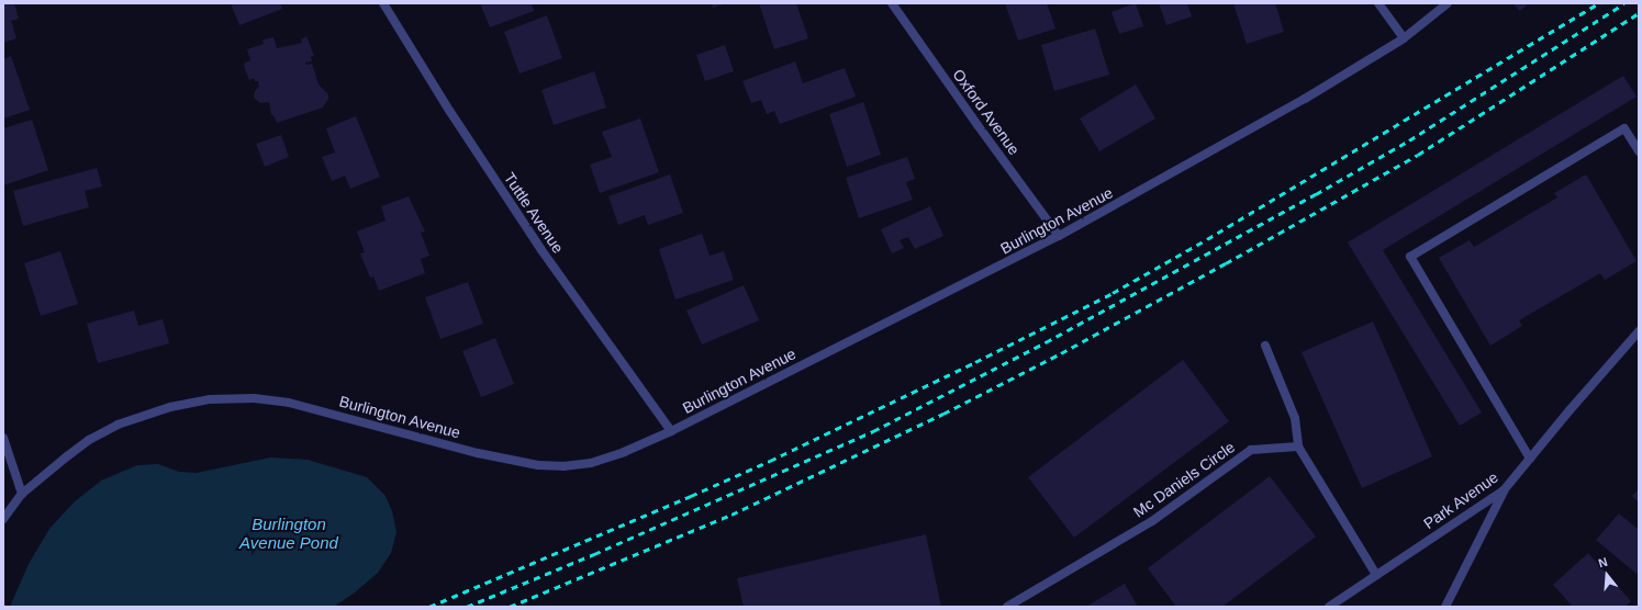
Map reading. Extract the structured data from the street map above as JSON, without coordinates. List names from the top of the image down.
{
  "streets": {
    "street": [
      "Oxford Avenue",
      "Tuttle Avenue",
      "Burlington Avenue",
      "Mc Daniels Circle",
      "Park Avenue"
    ]
  },
  "crossings": [
    ["Oxford Avenue", "Burlington Avenue"],
    ["Tuttle Avenue", "Burlington Avenue"]
  ],
  "water": ["Burlington Avenue Pond"],
  "north": "top"
}
